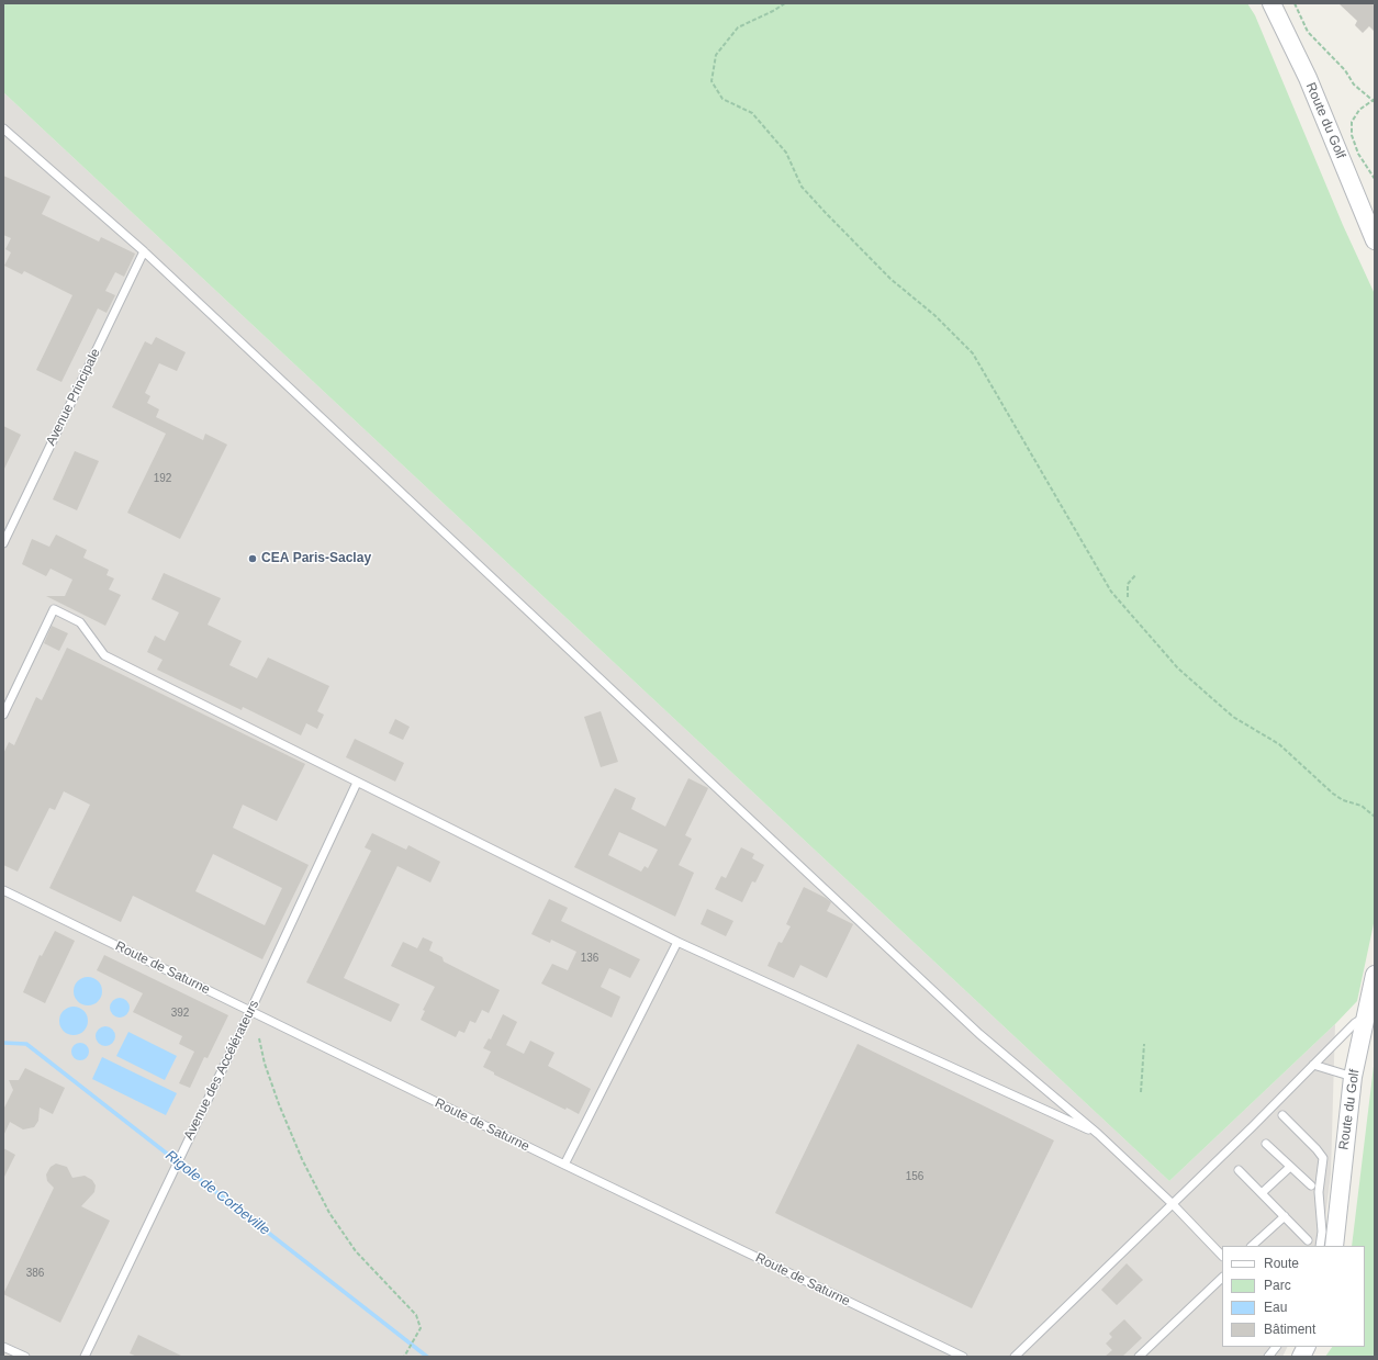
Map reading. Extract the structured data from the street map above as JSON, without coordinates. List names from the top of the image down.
{
  "streets": {
    "street": ["Route du Golf"],
    "lane": ["Avenue Principale", "Route de Saturne", "Avenue des Accélérateurs"]
  },
  "crossings": [
    ["Route de Saturne", "Avenue des Accélérateurs"]
  ],
  "water": ["Rigole de Corbeville"],
  "places": ["CEA Paris-Saclay"],
  "house_numbers": [
    "192",
    "136",
    "392",
    "156",
    "386"
  ],
  "legend": [
    "Route",
    "Parc",
    "Eau",
    "Bâtiment"
  ]
}
